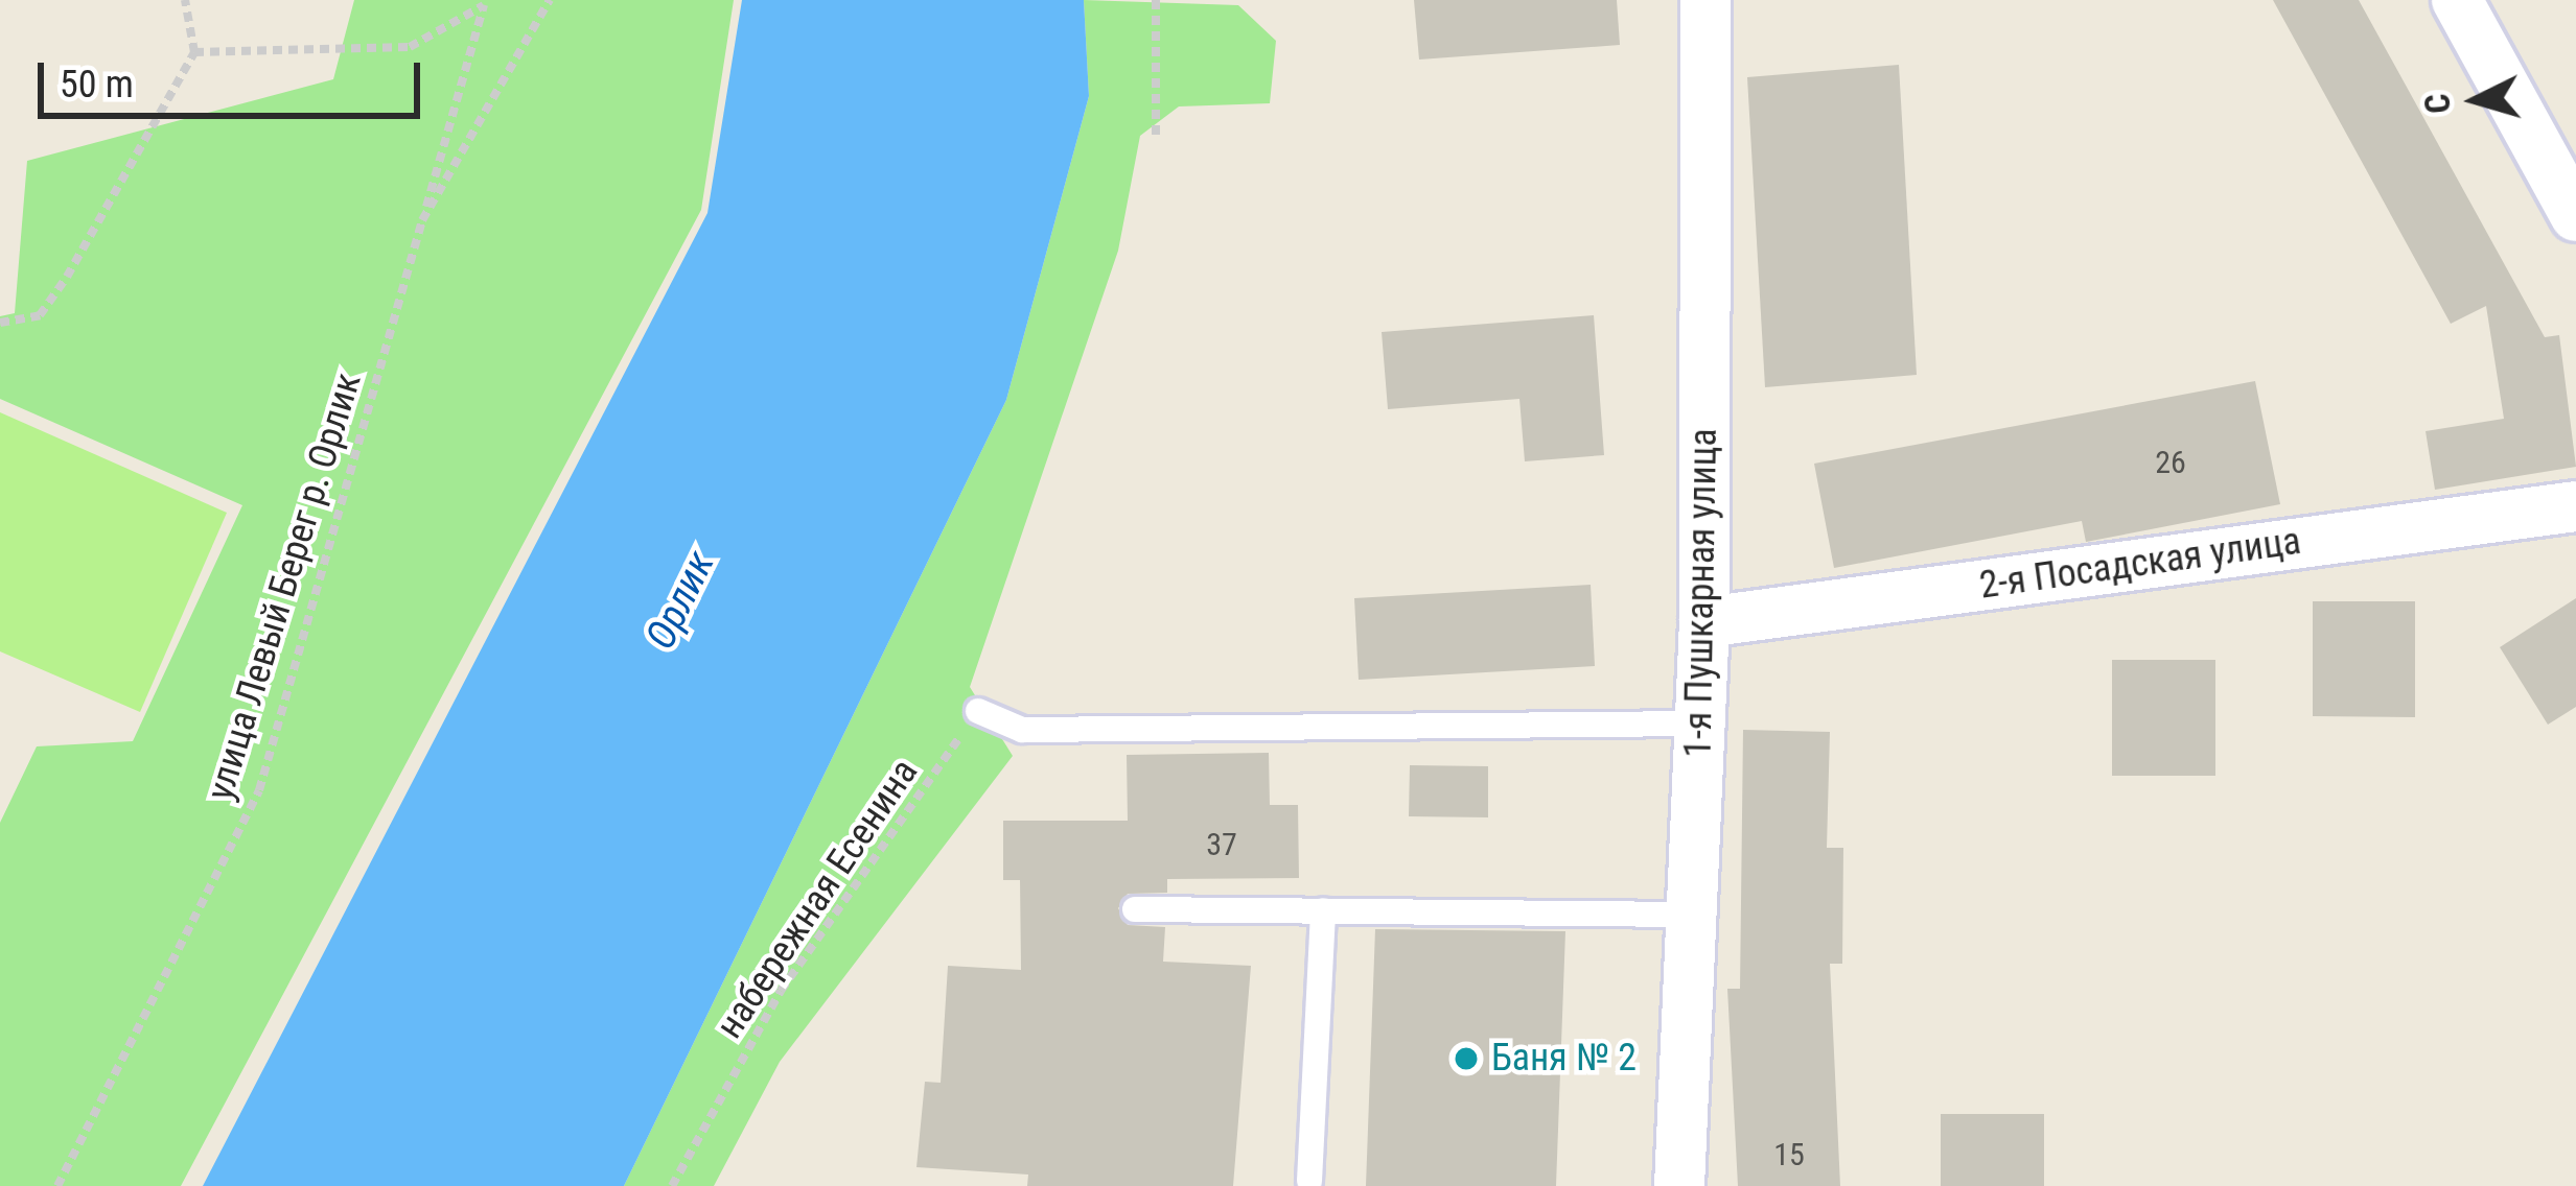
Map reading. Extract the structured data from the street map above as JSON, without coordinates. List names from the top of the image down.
{
  "streets": {
    "street": ["2-я Посадская улица", "1-я Пушкарная улица"],
    "path": ["улица Левый Берег р. Орлик", "набережная Есенина"]
  },
  "crossings": [
    ["2-я Посадская улица", "1-я Пушкарная улица"]
  ],
  "water": ["Орлик"],
  "places": ["Баня № 2"],
  "house_numbers": ["26", "37", "15"],
  "scale_bar": "50 m",
  "north": "left"
}
